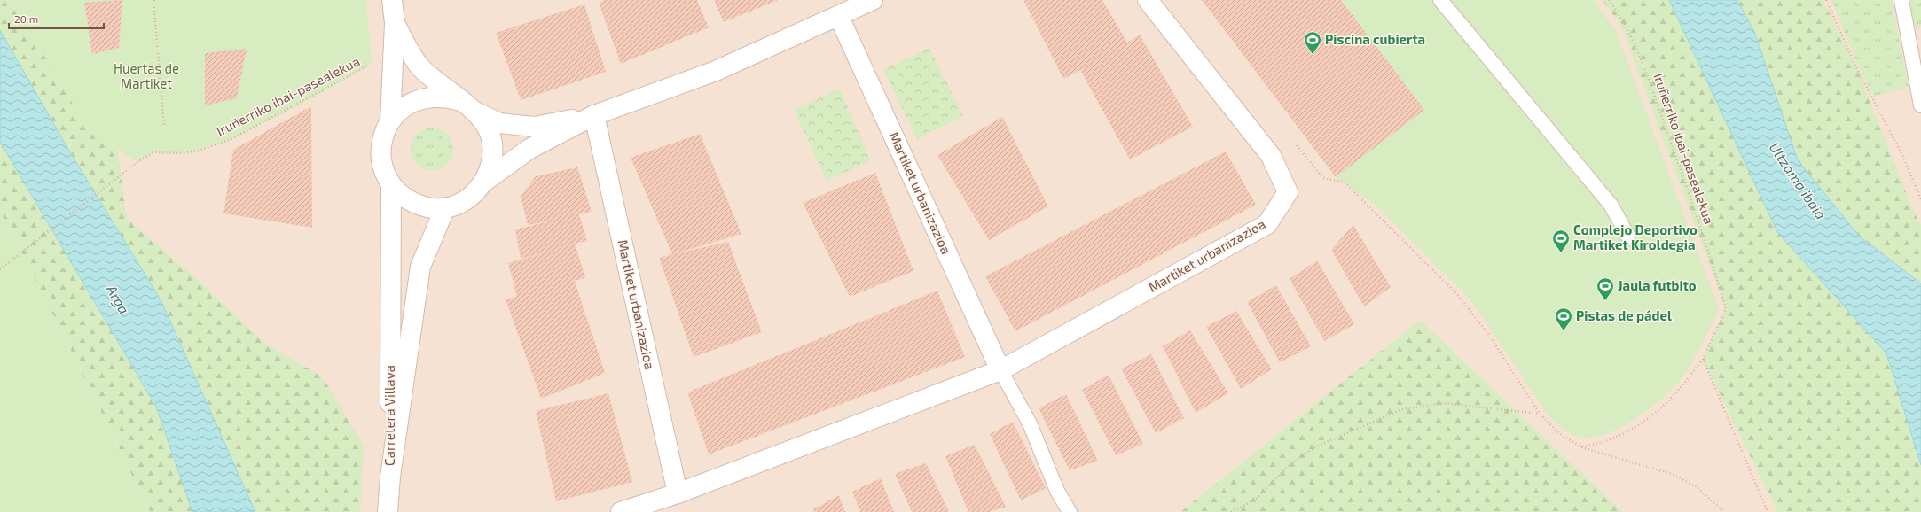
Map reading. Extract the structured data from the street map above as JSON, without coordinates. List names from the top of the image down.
{
  "streets": {
    "street": ["Martiket urbanizazioa", "Carretera Villava"],
    "path": ["Iruñerriko ibai-pasealekua"]
  },
  "water": ["Ultzama ibaia", "Arga"],
  "parks": ["Huertas de Martiket"],
  "places": {
    "sports": [
      "Piscina cubierta",
      "Complejo Deportivo Martiket Kiroldegia",
      "Jaula futbito",
      "Pistas de pádel"
    ]
  },
  "scale_bar": "20 m"
}
